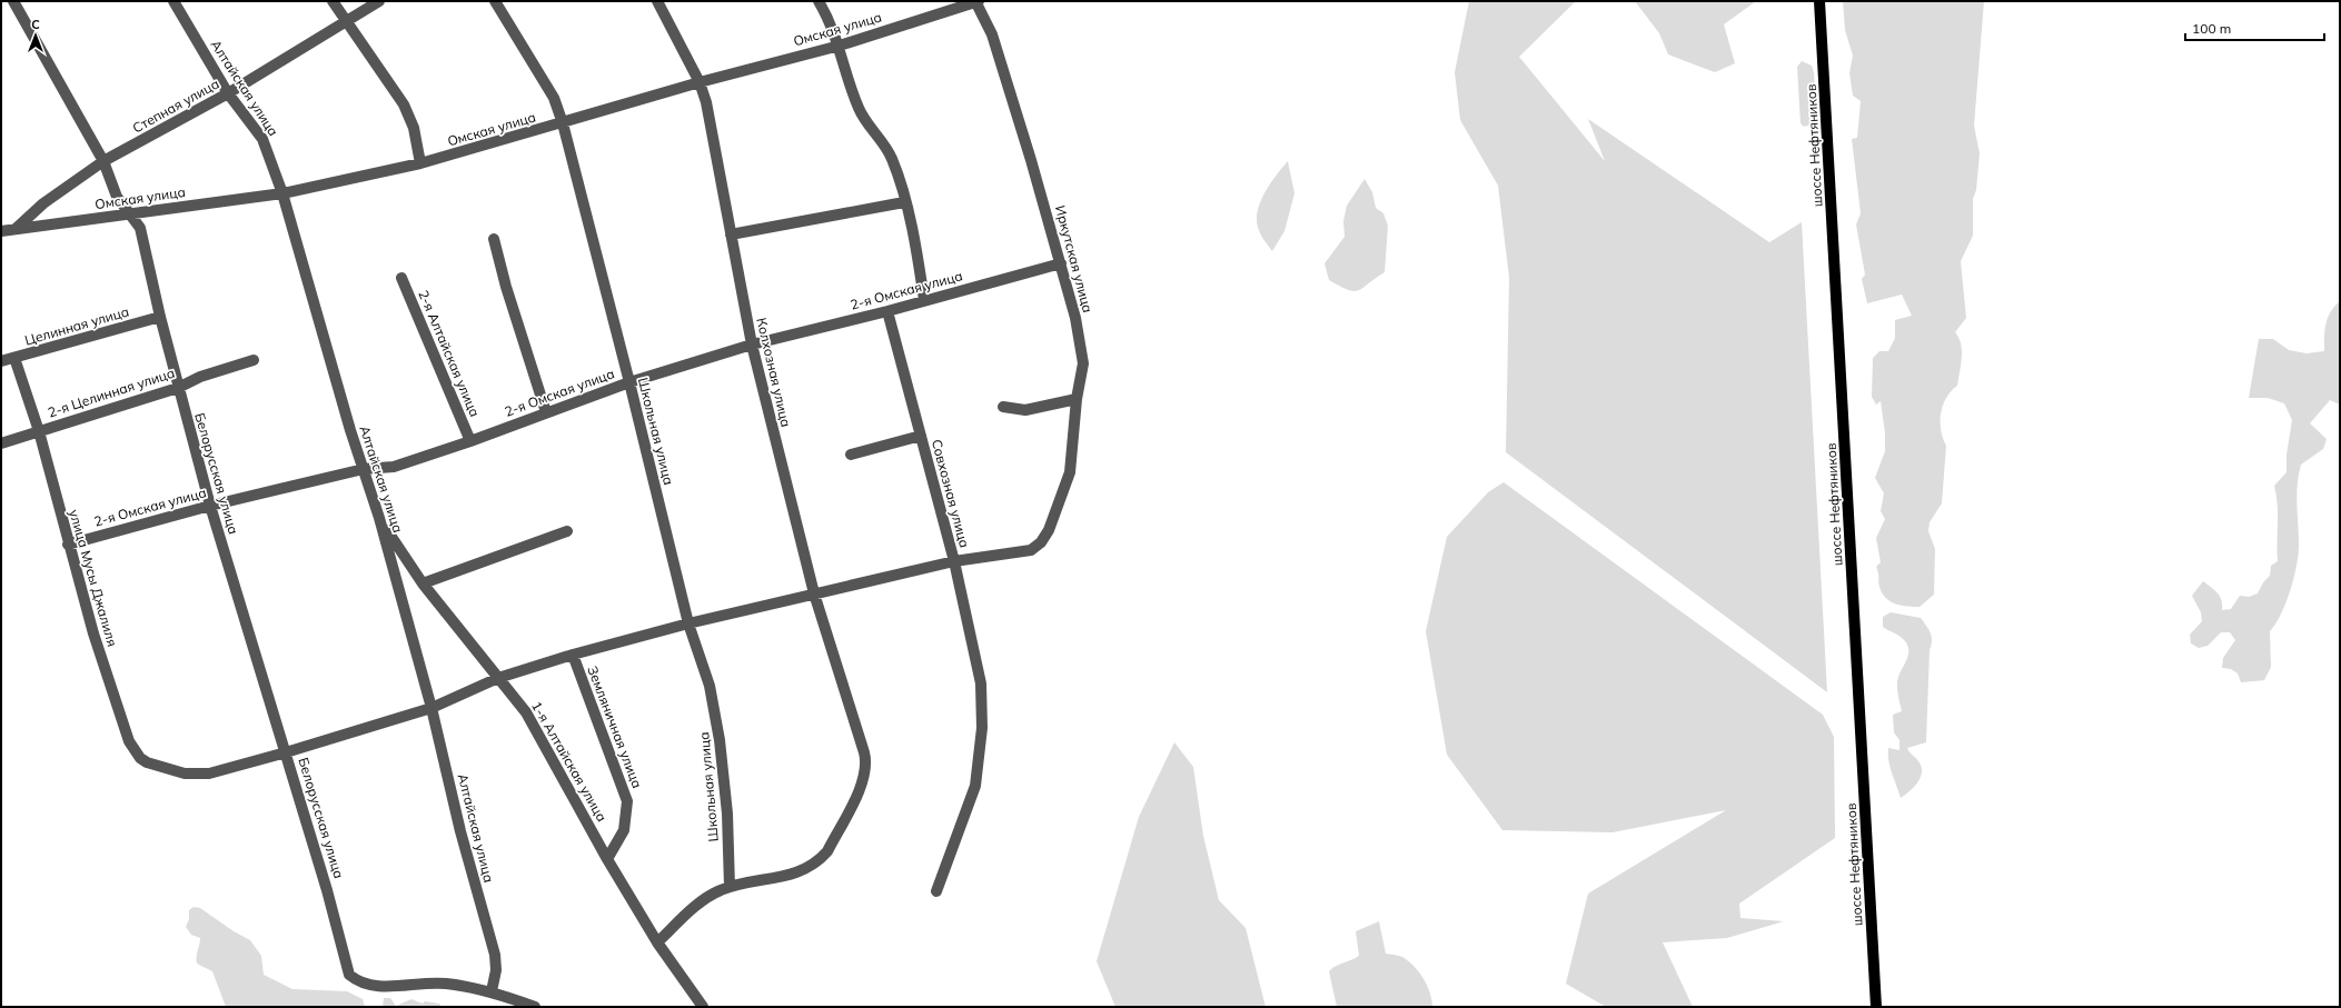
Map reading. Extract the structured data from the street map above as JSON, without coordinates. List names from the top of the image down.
{
  "streets": {
    "main road": ["шоссе Нефтяников"],
    "street": [
      "Омская улица",
      "Алтайская улица",
      "Степная улица",
      "Иркутская улица",
      "2-я Омская улица",
      "Целинная улица",
      "2-я Алтайская улица",
      "Колхозная улица",
      "2-я Целинная улица",
      "Школьная улица",
      "Белорусская улица",
      "Совхозная улица",
      "улица Мусы Джалиля",
      "Земляничная улица",
      "1-я Алтайская улица"
    ]
  },
  "crossings": [
    ["Омская улица", "Алтайская улица"],
    ["Омская улица", "Степная улица"],
    ["Омская улица", "Иркутская улица"],
    ["Омская улица", "Колхозная улица"],
    ["Омская улица", "Школьная улица"],
    ["Омская улица", "Белорусская улица"],
    ["Алтайская улица", "Степная улица"],
    ["Алтайская улица", "2-я Омская улица"],
    ["Алтайская улица", "Белорусская улица"],
    ["Алтайская улица", "улица Мусы Джалиля"],
    ["Алтайская улица", "1-я Алтайская улица"],
    ["Степная улица", "Белорусская улица"],
    ["Иркутская улица", "2-я Омская улица"],
    ["Иркутская улица", "Колхозная улица"],
    ["Иркутская улица", "Школьная улица"],
    ["Иркутская улица", "Совхозная улица"],
    ["Иркутская улица", "улица Мусы Джалиля"],
    ["Иркутская улица", "Земляничная улица"],
    ["2-я Омская улица", "2-я Алтайская улица"],
    ["2-я Омская улица", "Колхозная улица"],
    ["2-я Омская улица", "Школьная улица"],
    ["2-я Омская улица", "Белорусская улица"],
    ["2-я Омская улица", "Совхозная улица"],
    ["2-я Омская улица", "улица Мусы Джалиля"],
    ["Целинная улица", "Белорусская улица"],
    ["Целинная улица", "улица Мусы Джалиля"],
    ["Колхозная улица", "Школьная улица"],
    ["Колхозная улица", "1-я Алтайская улица"],
    ["2-я Целинная улица", "Белорусская улица"],
    ["2-я Целинная улица", "улица Мусы Джалиля"],
    ["Белорусская улица", "улица Мусы Джалиля"],
    ["улица Мусы Джалиля", "Земляничная улица"],
    ["улица Мусы Джалиля", "1-я Алтайская улица"],
    ["Земляничная улица", "1-я Алтайская улица"]
  ],
  "scale_bar": "100 m",
  "north": "top"
}
